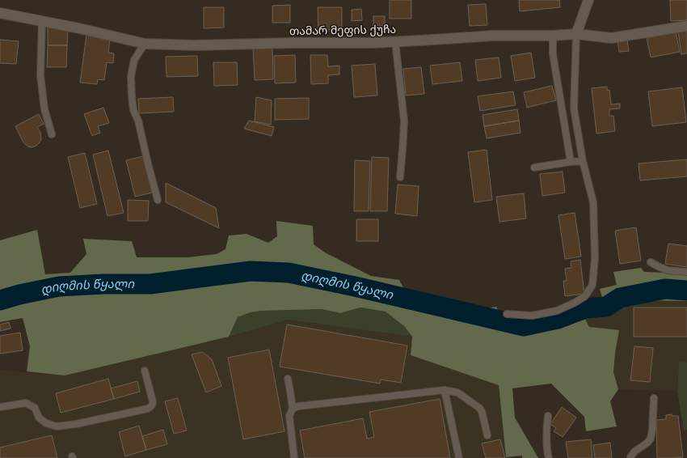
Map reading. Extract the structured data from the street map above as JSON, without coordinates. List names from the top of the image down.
{
  "streets": {
    "street": ["თამარ მეფის ქუჩა"]
  },
  "water": ["დიღმის წყალი"]
}
